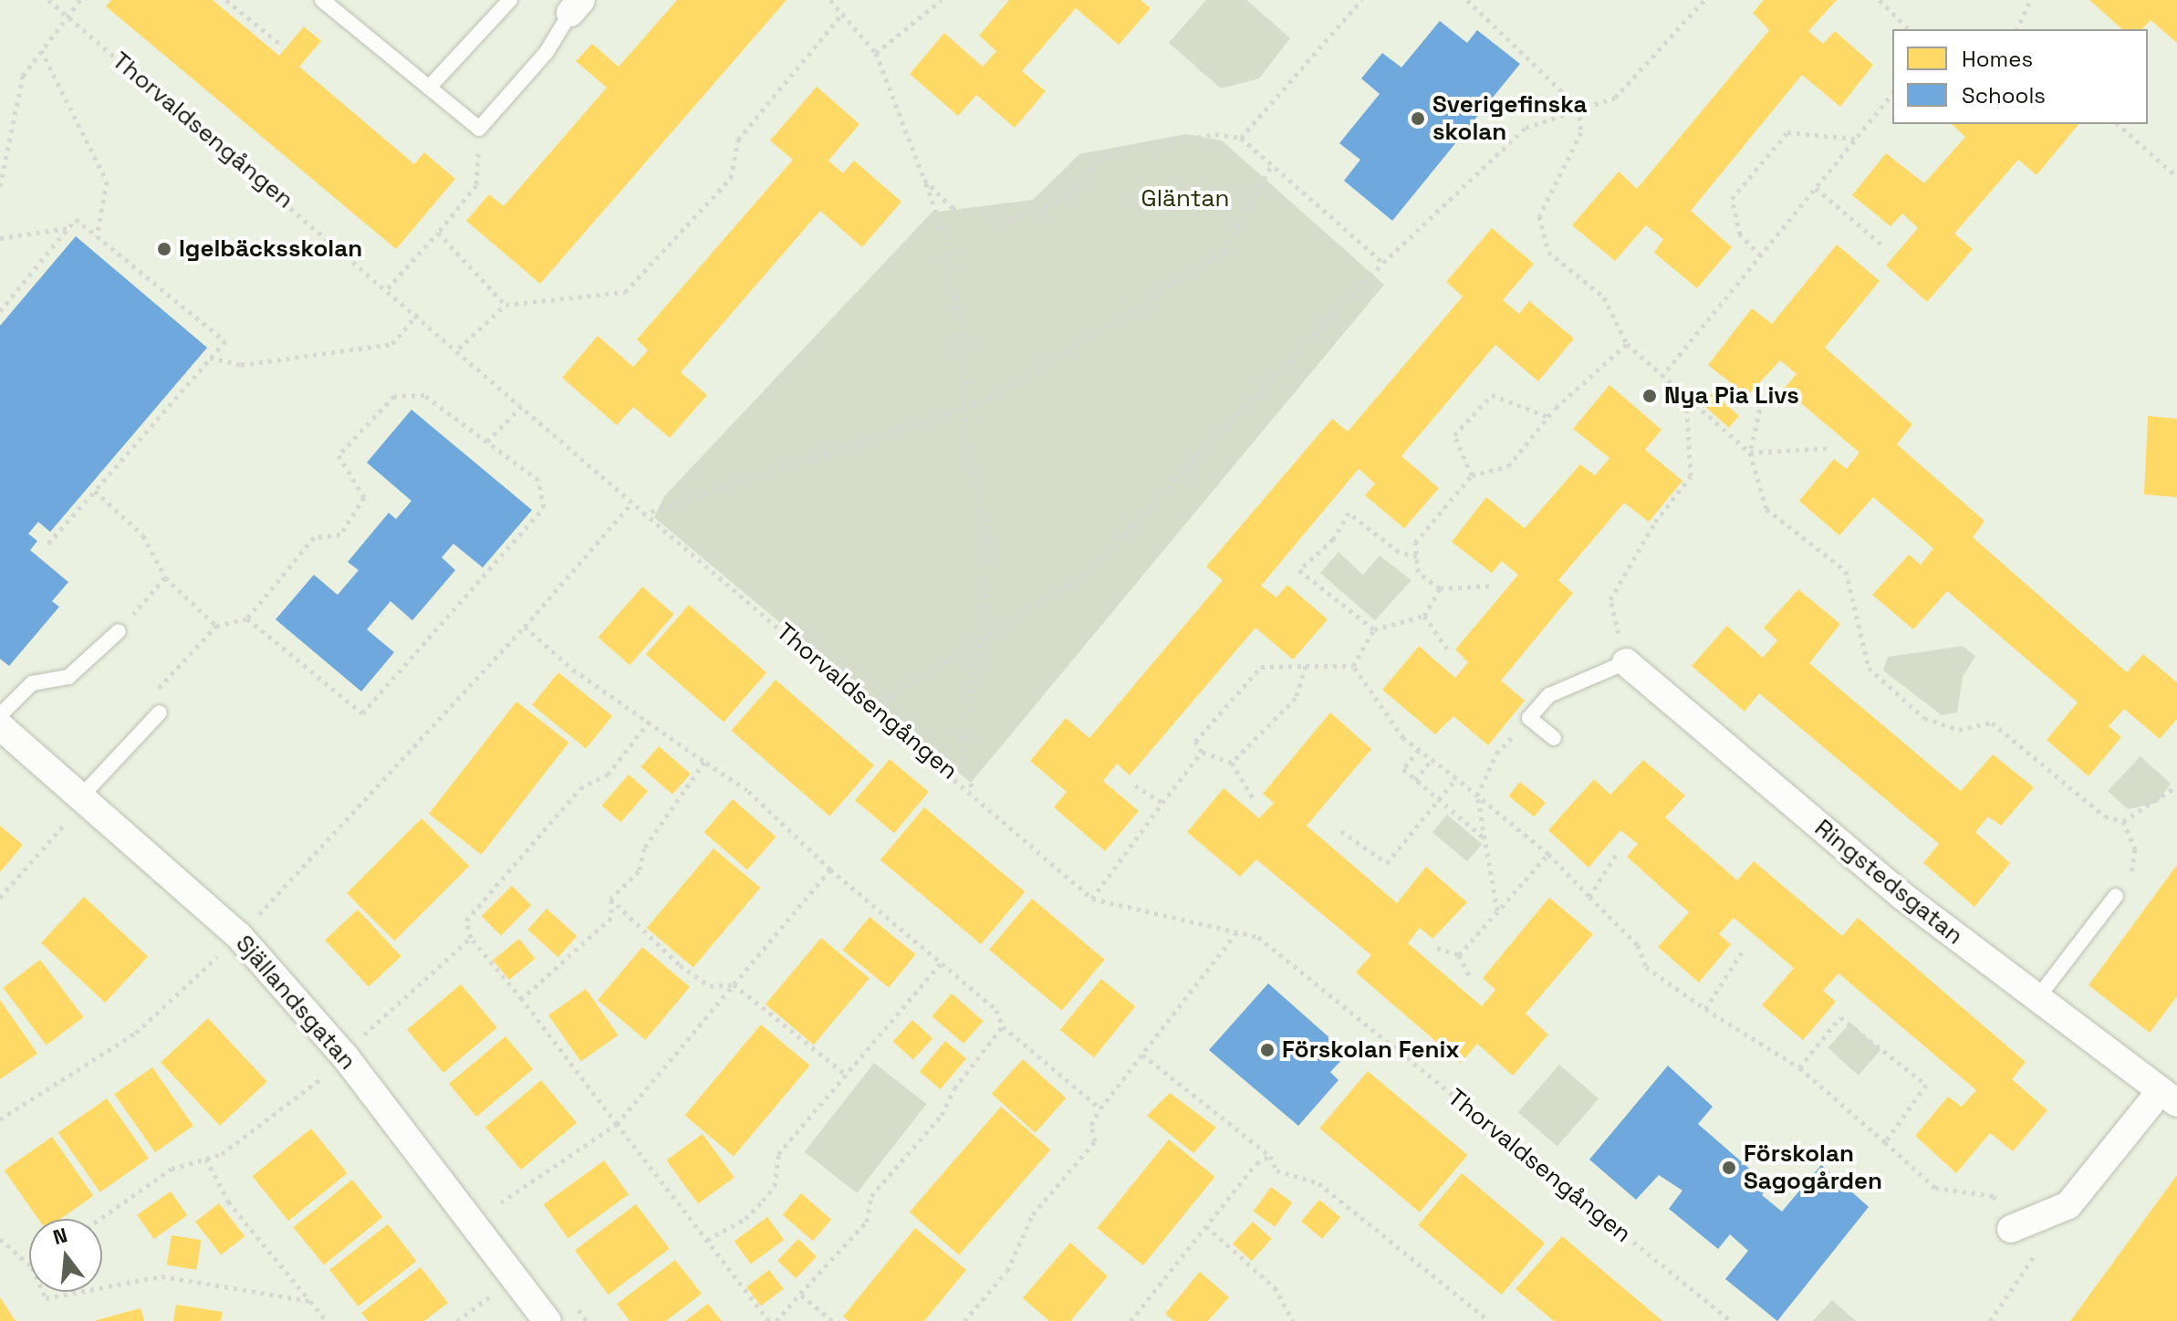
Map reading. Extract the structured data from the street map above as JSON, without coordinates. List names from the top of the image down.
{
  "streets": {
    "street": ["Ringstedsgatan", "Själlandsgatan"],
    "path": ["Thorvaldsengången"]
  },
  "parks": ["Gläntan"],
  "places": [
    "Sverigefinska skolan",
    "Igelbäcksskolan",
    "Nya Pia Livs",
    "Förskolan Fenix",
    "Förskolan Sagogården"
  ],
  "legend": ["Homes", "Schools"],
  "north": "top"
}
